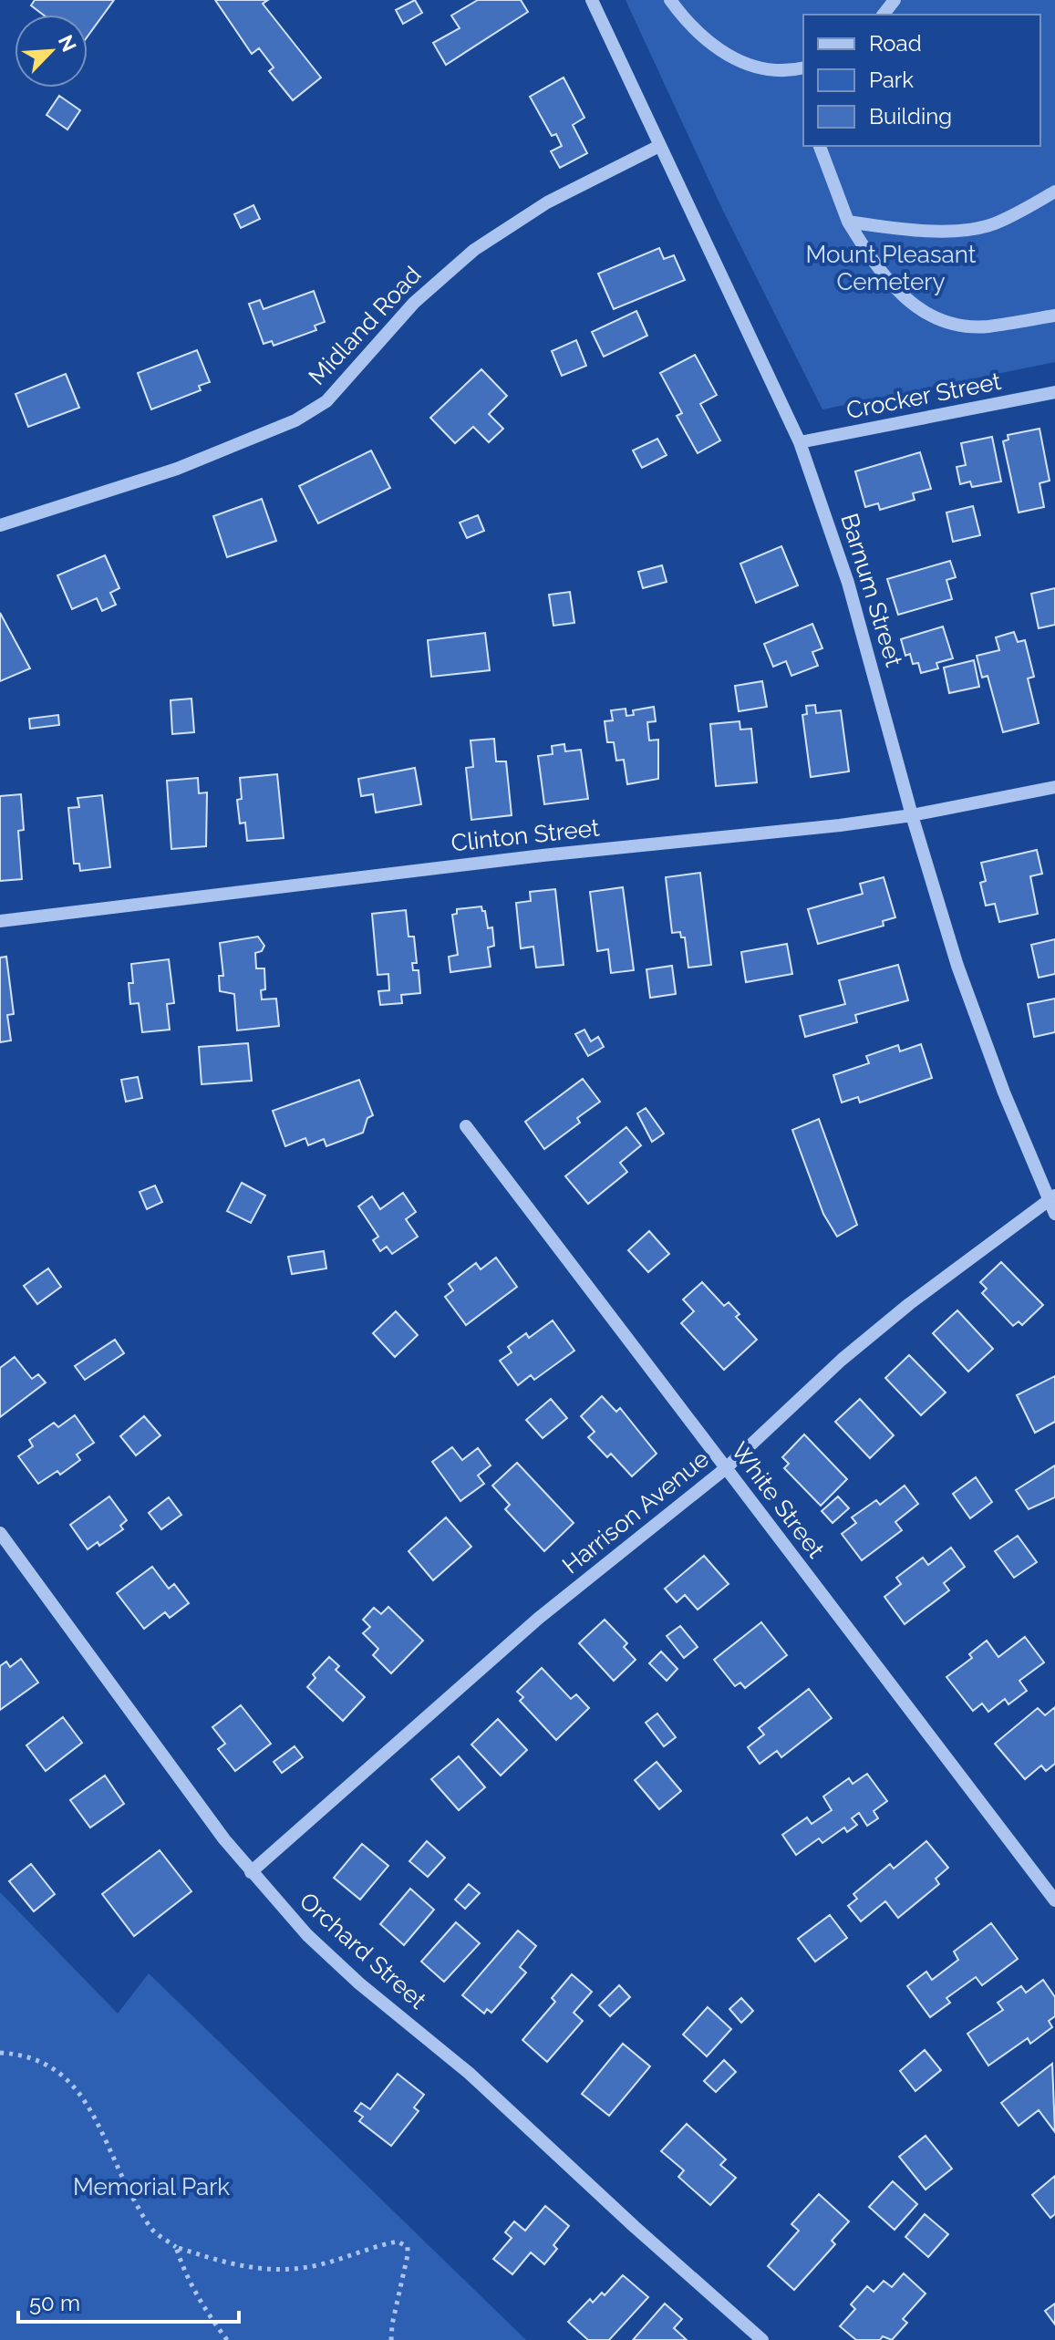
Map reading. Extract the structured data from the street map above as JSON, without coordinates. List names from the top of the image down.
{
  "streets": {
    "street": [
      "Midland Road",
      "Crocker Street",
      "Barnum Street",
      "Clinton Street",
      "White Street",
      "Harrison Avenue",
      "Orchard Street"
    ]
  },
  "crossings": [
    ["Midland Road", "Barnum Street"],
    ["Crocker Street", "Barnum Street"],
    ["Barnum Street", "Clinton Street"],
    ["Barnum Street", "Harrison Avenue"],
    ["White Street", "Harrison Avenue"],
    ["Harrison Avenue", "Orchard Street"]
  ],
  "parks": ["Mount Pleasant Cemetery", "Memorial Park"],
  "legend": ["Road", "Park", "Building"],
  "scale_bar": "50 m",
  "north": "top right"
}
